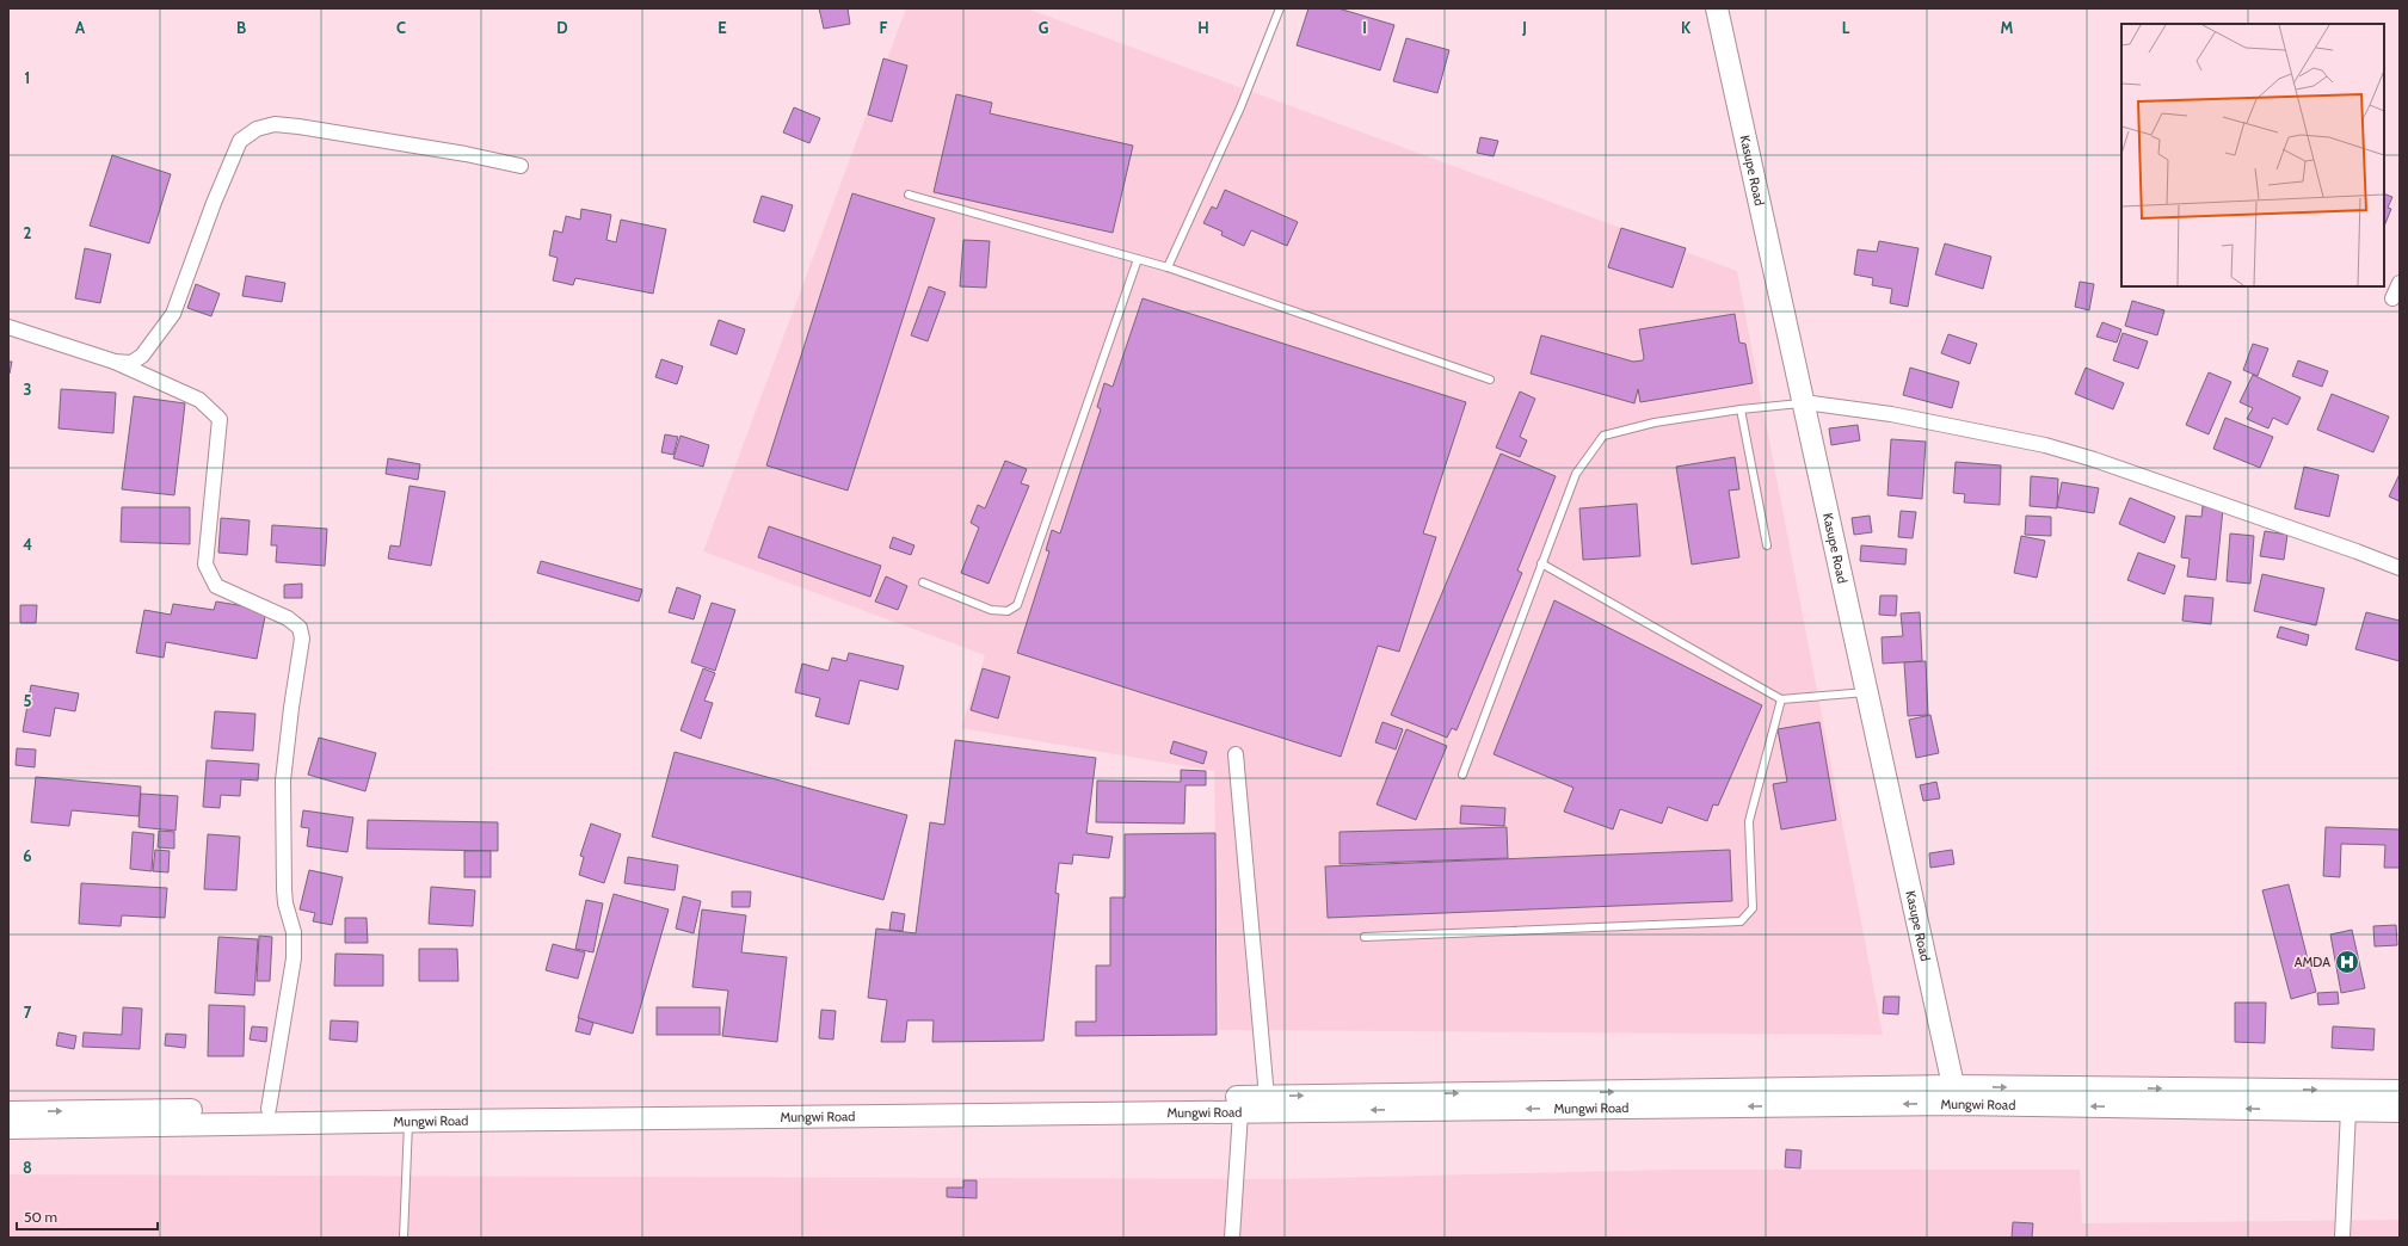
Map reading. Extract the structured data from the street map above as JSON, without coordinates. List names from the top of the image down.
{
  "streets": {
    "main road": ["Kasupe Road", "Mungwi Road"]
  },
  "crossings": [
    ["Kasupe Road", "Mungwi Road"]
  ],
  "places": {
    "hospital": ["AMDA"]
  },
  "scale_bar": "50 m",
  "grid": {
    "columns": [
      "A",
      "B",
      "C",
      "D",
      "E",
      "F",
      "G",
      "H",
      "I",
      "J",
      "K",
      "L",
      "M"
    ],
    "rows": [
      "1",
      "2",
      "3",
      "4",
      "5",
      "6",
      "7",
      "8"
    ]
  }
}
